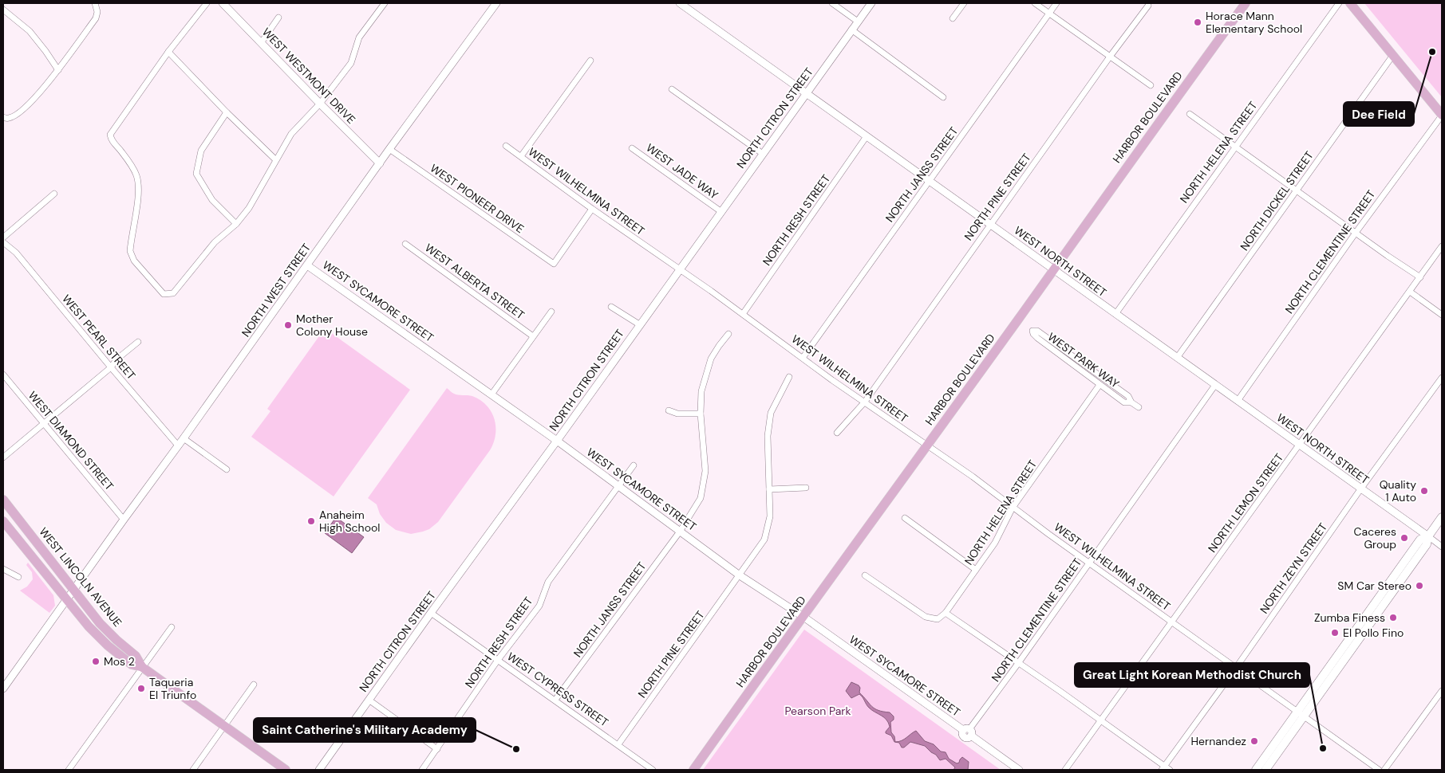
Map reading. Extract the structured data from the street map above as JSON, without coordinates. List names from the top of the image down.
{
  "streets": {
    "main road": ["HARBOR BOULEVARD", "WEST LINCOLN AVENUE"],
    "street": [
      "WEST WESTMONT DRIVE",
      "NORTH CITRON STREET",
      "NORTH HELENA STREET",
      "WEST JADE WAY",
      "NORTH JANSS STREET",
      "WEST WILHELMINA STREET",
      "NORTH PINE STREET",
      "WEST PIONEER DRIVE",
      "NORTH DICKEL STREET",
      "NORTH RESH STREET",
      "NORTH CLEMENTINE STREET",
      "WEST NORTH STREET",
      "WEST ALBERTA STREET",
      "NORTH WEST STREET",
      "WEST SYCAMORE STREET",
      "WEST PEARL STREET",
      "WEST PARK WAY",
      "WEST DIAMOND STREET",
      "NORTH LEMON STREET",
      "NORTH ZEYN STREET",
      "WEST CYPRESS STREET"
    ]
  },
  "crossings": [
    ["WEST WESTMONT DRIVE", "NORTH WEST STREET"],
    ["HARBOR BOULEVARD", "WEST WILHELMINA STREET"],
    ["HARBOR BOULEVARD", "WEST NORTH STREET"],
    ["HARBOR BOULEVARD", "WEST SYCAMORE STREET"],
    ["NORTH CITRON STREET", "WEST JADE WAY"],
    ["NORTH CITRON STREET", "WEST WILHELMINA STREET"],
    ["NORTH CITRON STREET", "WEST NORTH STREET"],
    ["NORTH CITRON STREET", "WEST SYCAMORE STREET"],
    ["NORTH CITRON STREET", "WEST CYPRESS STREET"],
    ["NORTH HELENA STREET", "WEST WILHELMINA STREET"],
    ["NORTH HELENA STREET", "WEST NORTH STREET"],
    ["NORTH HELENA STREET", "WEST PARK WAY"],
    ["NORTH JANSS STREET", "WEST WILHELMINA STREET"],
    ["NORTH JANSS STREET", "WEST NORTH STREET"],
    ["NORTH JANSS STREET", "WEST SYCAMORE STREET"],
    ["NORTH JANSS STREET", "WEST CYPRESS STREET"],
    ["WEST WILHELMINA STREET", "NORTH PINE STREET"],
    ["WEST WILHELMINA STREET", "WEST PIONEER DRIVE"],
    ["WEST WILHELMINA STREET", "NORTH RESH STREET"],
    ["WEST WILHELMINA STREET", "NORTH CLEMENTINE STREET"],
    ["WEST WILHELMINA STREET", "NORTH LEMON STREET"],
    ["WEST WILHELMINA STREET", "NORTH ZEYN STREET"],
    ["NORTH PINE STREET", "WEST NORTH STREET"],
    ["NORTH PINE STREET", "WEST SYCAMORE STREET"],
    ["NORTH PINE STREET", "WEST CYPRESS STREET"],
    ["WEST PIONEER DRIVE", "NORTH WEST STREET"],
    ["NORTH DICKEL STREET", "WEST NORTH STREET"],
    ["NORTH RESH STREET", "WEST NORTH STREET"],
    ["NORTH RESH STREET", "WEST SYCAMORE STREET"],
    ["NORTH RESH STREET", "WEST CYPRESS STREET"],
    ["NORTH CLEMENTINE STREET", "WEST NORTH STREET"],
    ["NORTH CLEMENTINE STREET", "WEST SYCAMORE STREET"],
    ["WEST NORTH STREET", "NORTH LEMON STREET"],
    ["WEST NORTH STREET", "NORTH ZEYN STREET"],
    ["NORTH WEST STREET", "WEST SYCAMORE STREET"],
    ["NORTH WEST STREET", "WEST PEARL STREET"],
    ["NORTH WEST STREET", "WEST DIAMOND STREET"],
    ["NORTH WEST STREET", "WEST LINCOLN AVENUE"]
  ],
  "parks": ["Pearson Park"],
  "places": [
    "Horace Mann Elementary School",
    "Dee Field",
    "Mother Colony House",
    "Quality 1 Auto",
    "Anaheim High School",
    "Caceres Group",
    "SM Car Stereo",
    "Zumba Finess",
    "El Pollo Fino",
    "Mos 2",
    "Taqueria El Triunfo",
    "Hernandez",
    "Great Light Korean Methodist Church",
    "Saint Catherine's Military Academy"
  ]
}
